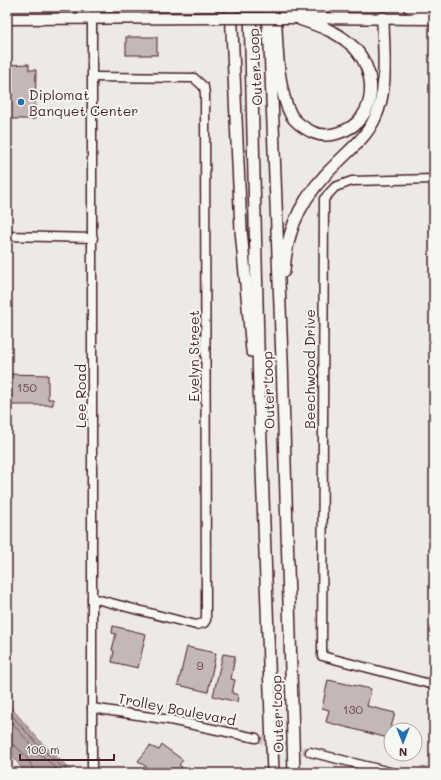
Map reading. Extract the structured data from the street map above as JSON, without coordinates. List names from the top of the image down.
{
  "streets": {
    "highway": ["Outer Loop"],
    "street": [
      "Evelyn Street",
      "Beechwood Drive",
      "Lee Road",
      "Trolley Boulevard"
    ]
  },
  "crossings": [
    ["Evelyn Street", "Lee Road"],
    ["Lee Road", "Trolley Boulevard"]
  ],
  "places": ["Diplomat Banquet Center"],
  "house_numbers": ["150", "9", "130"],
  "scale_bar": "100 m",
  "north": "bottom"
}
